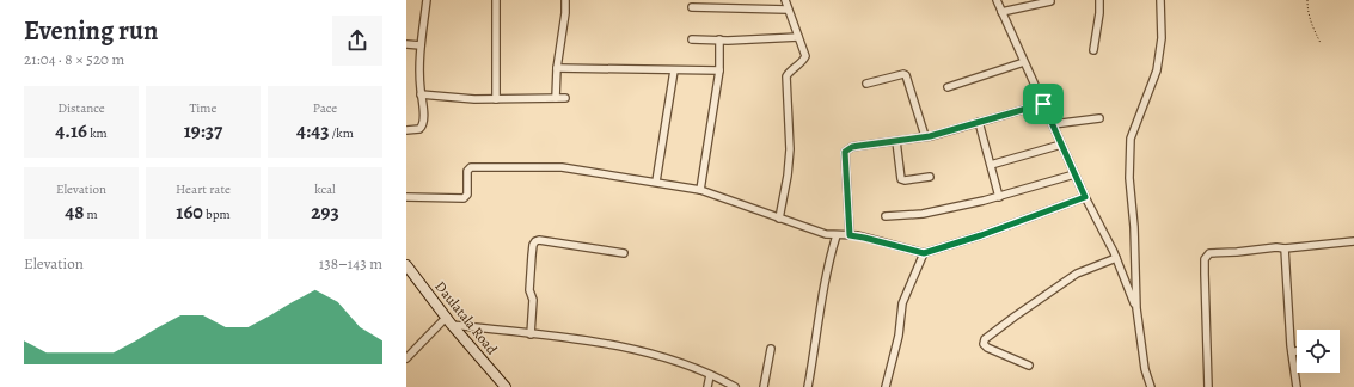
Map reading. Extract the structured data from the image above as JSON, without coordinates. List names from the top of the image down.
{
  "streets": {
    "main road": ["Daulatala Road"]
  },
  "page": {
    "heading": ["Evening run", "21:04 · 8 × 520 m"],
    "stats": [
      ["Distance", "4.16 km"],
      ["Time", "19:37"],
      ["Pace", "4:43 /km"],
      ["Elevation", "48 m"],
      ["Heart rate", "160 bpm"],
      ["kcal", "293"]
    ],
    "chart": ["Elevation", "138–143 m"]
  }
}
